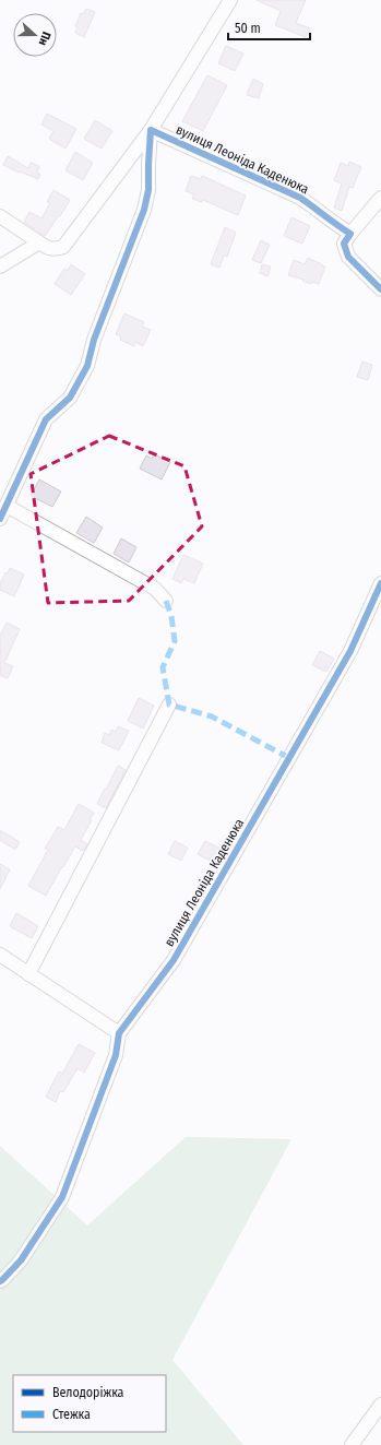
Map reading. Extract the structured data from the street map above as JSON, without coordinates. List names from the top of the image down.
{
  "streets": {
    "street": ["вулиця Леоніда Каденюка"]
  },
  "legend": ["Велодоріжка", "Стежка"],
  "scale_bar": "50 m",
  "north": "right"
}
